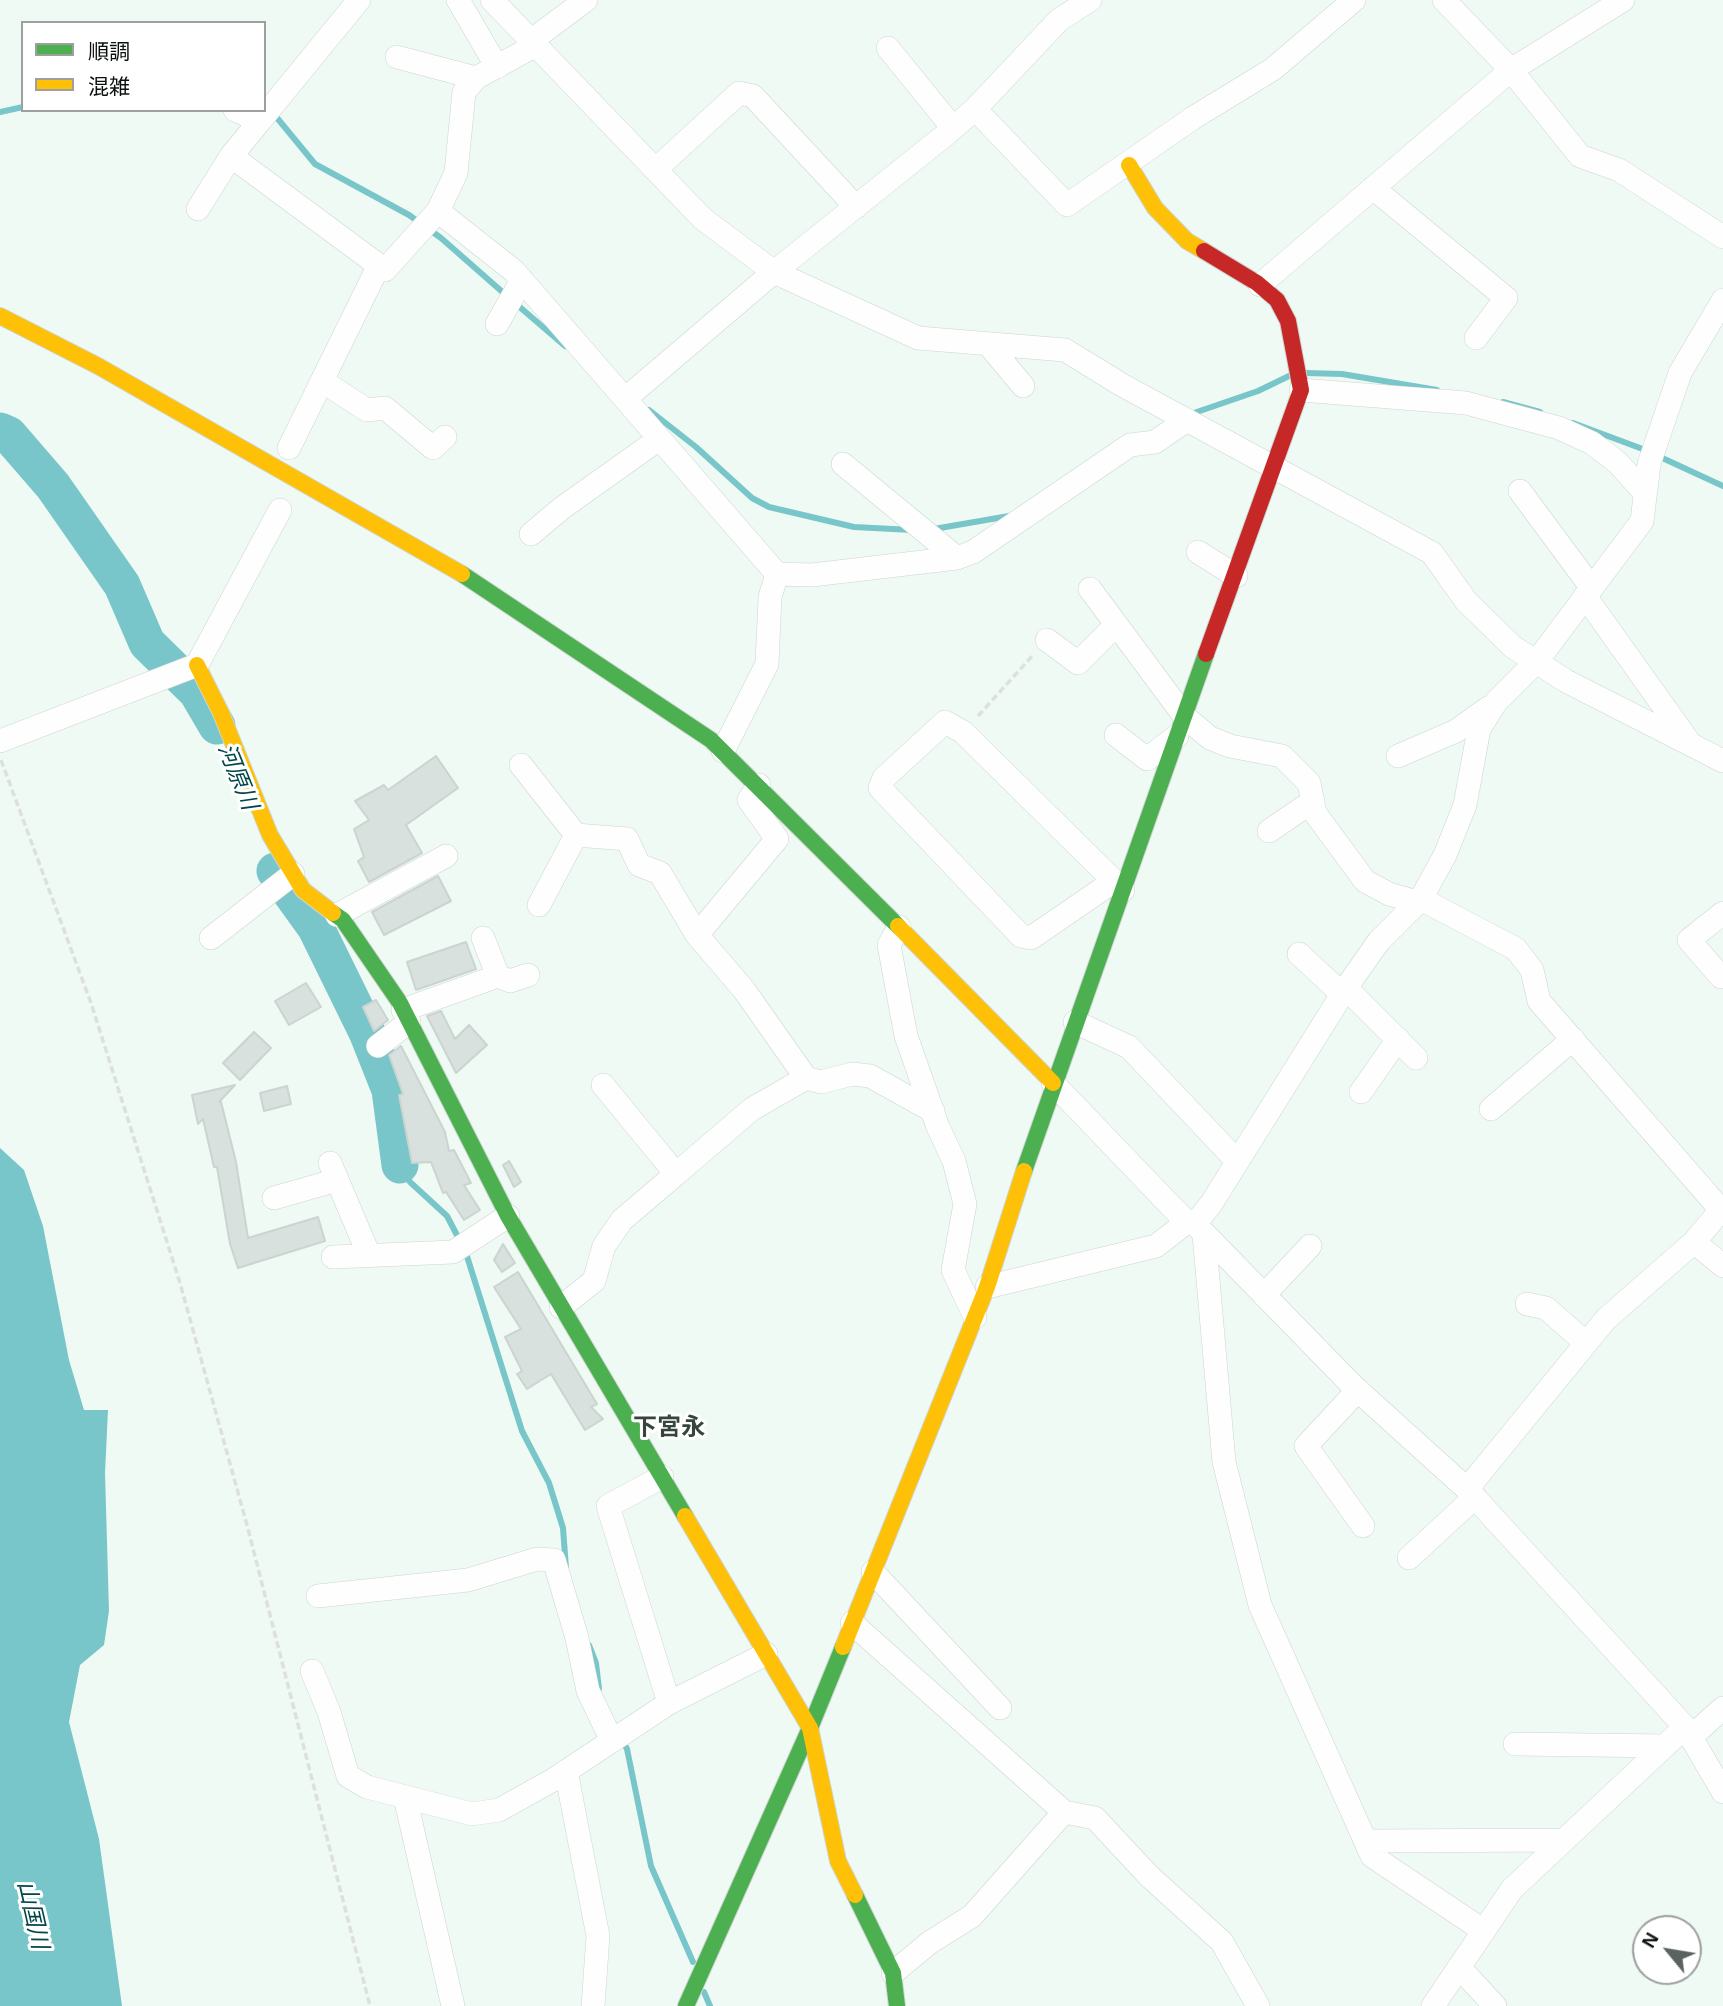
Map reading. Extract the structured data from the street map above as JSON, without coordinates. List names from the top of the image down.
{
  "districts": ["下宮永"],
  "water": ["河原川", "山国川"],
  "legend": ["順調", "混雑"],
  "north": "top left"
}
